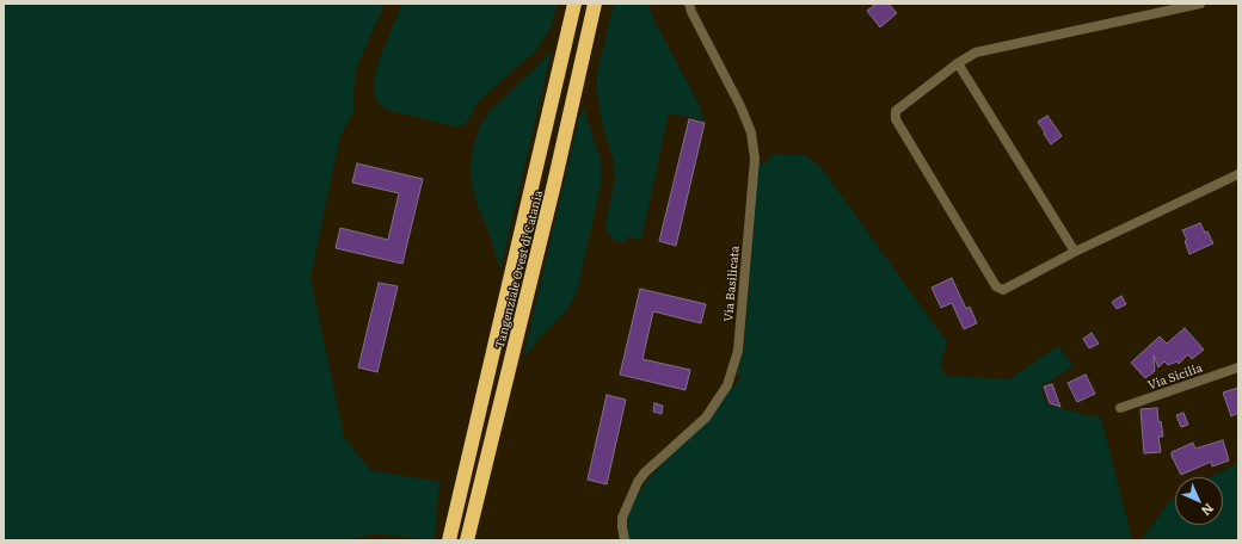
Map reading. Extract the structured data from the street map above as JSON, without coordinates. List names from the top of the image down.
{
  "streets": {
    "highway": ["Tangenziale Ovest di Catania"],
    "street": ["Via Basilicata", "Via Sicilia"]
  },
  "north": "bottom right"
}
